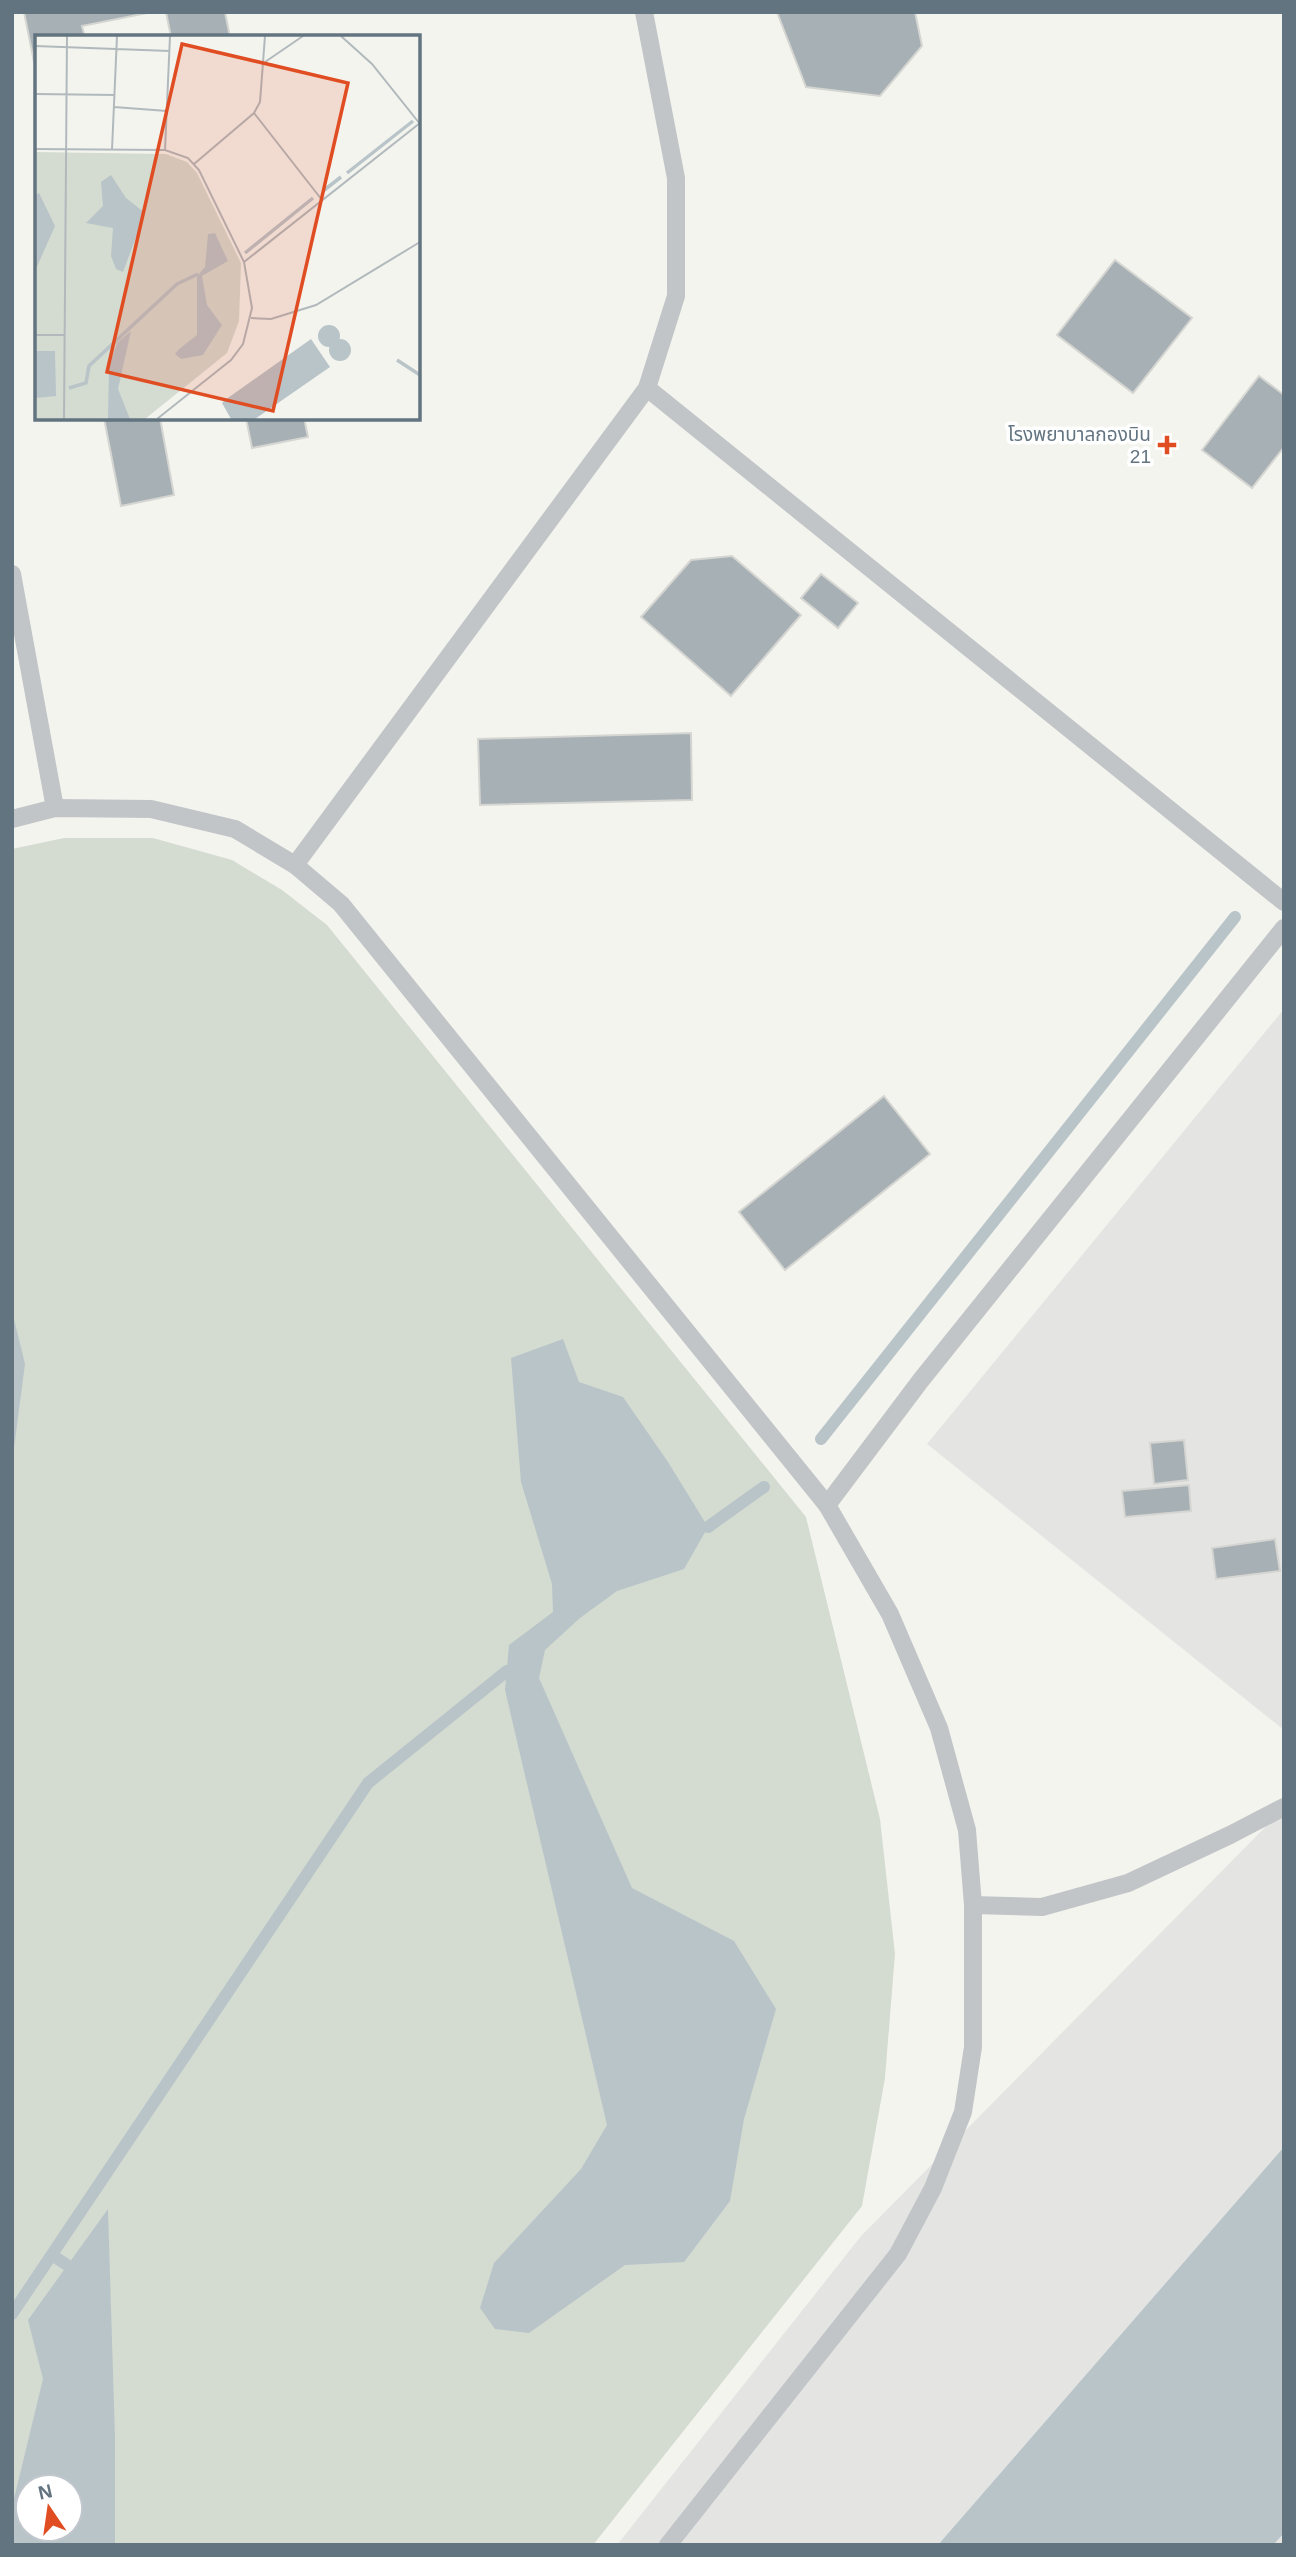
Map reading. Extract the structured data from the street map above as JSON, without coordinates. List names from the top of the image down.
{
  "places": {
    "health": ["โรงพยาบาลกองบิน 21"]
  },
  "north": "top"
}
